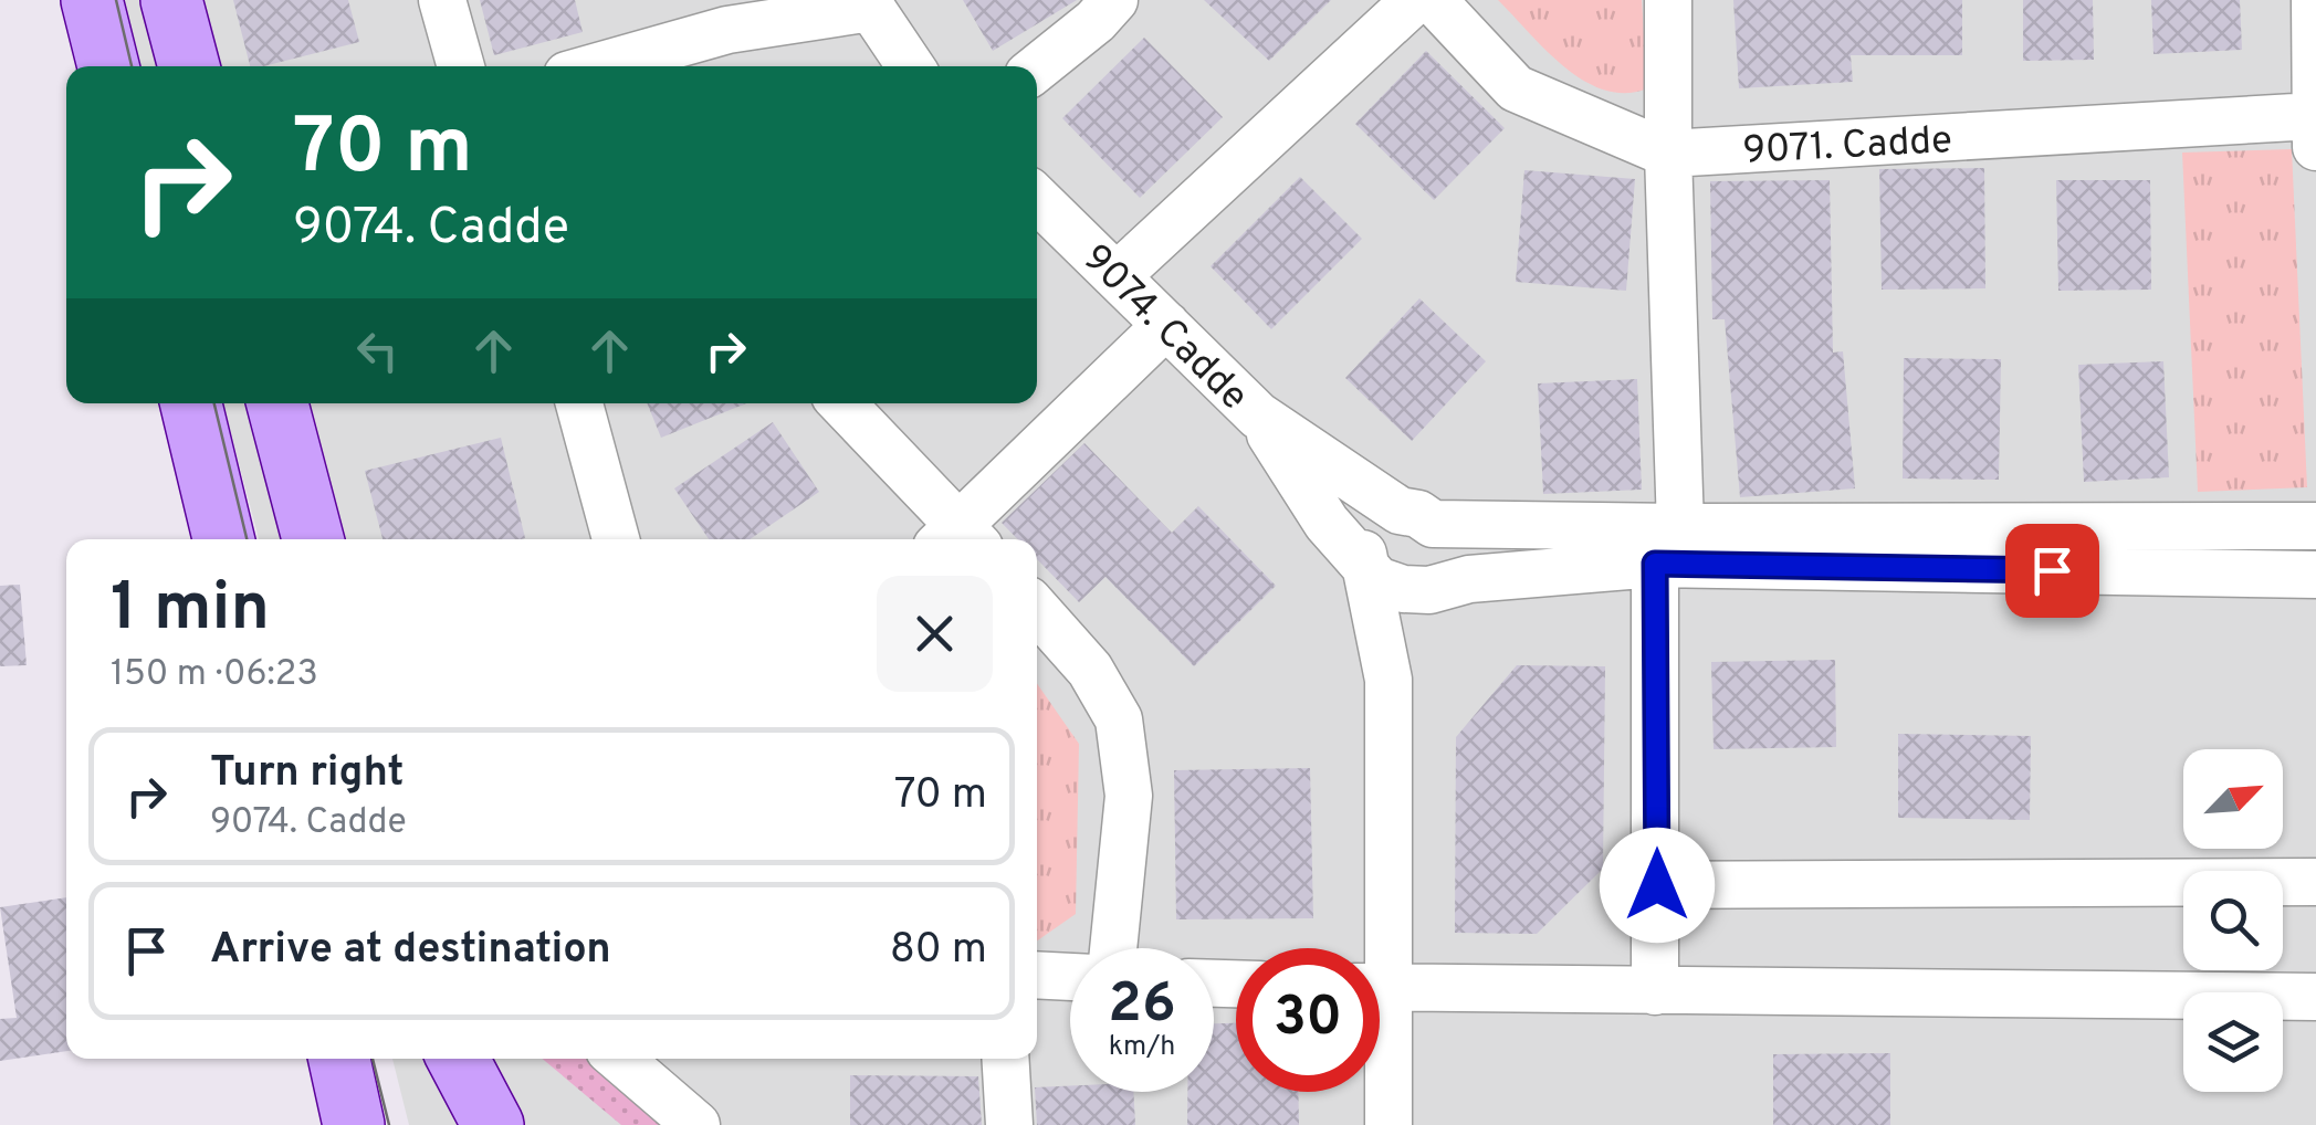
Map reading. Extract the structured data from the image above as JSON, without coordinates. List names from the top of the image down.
{
  "streets": {
    "street": ["9071. Cadde", "9074. Cadde"]
  },
  "north": "top right",
  "page": {
    "turn": ["70 m", "9074. Cadde"],
    "heading": ["1 min", "150 m · 06:23"],
    "list": [
      {
        "name": "Turn right",
        "note": "9074. Cadde",
        "value": "70 m"
      },
      {
        "name": "Arrive at destination",
        "value": "80 m"
      }
    ],
    "speed": "26 km/h",
    "limit": "30"
  }
}
